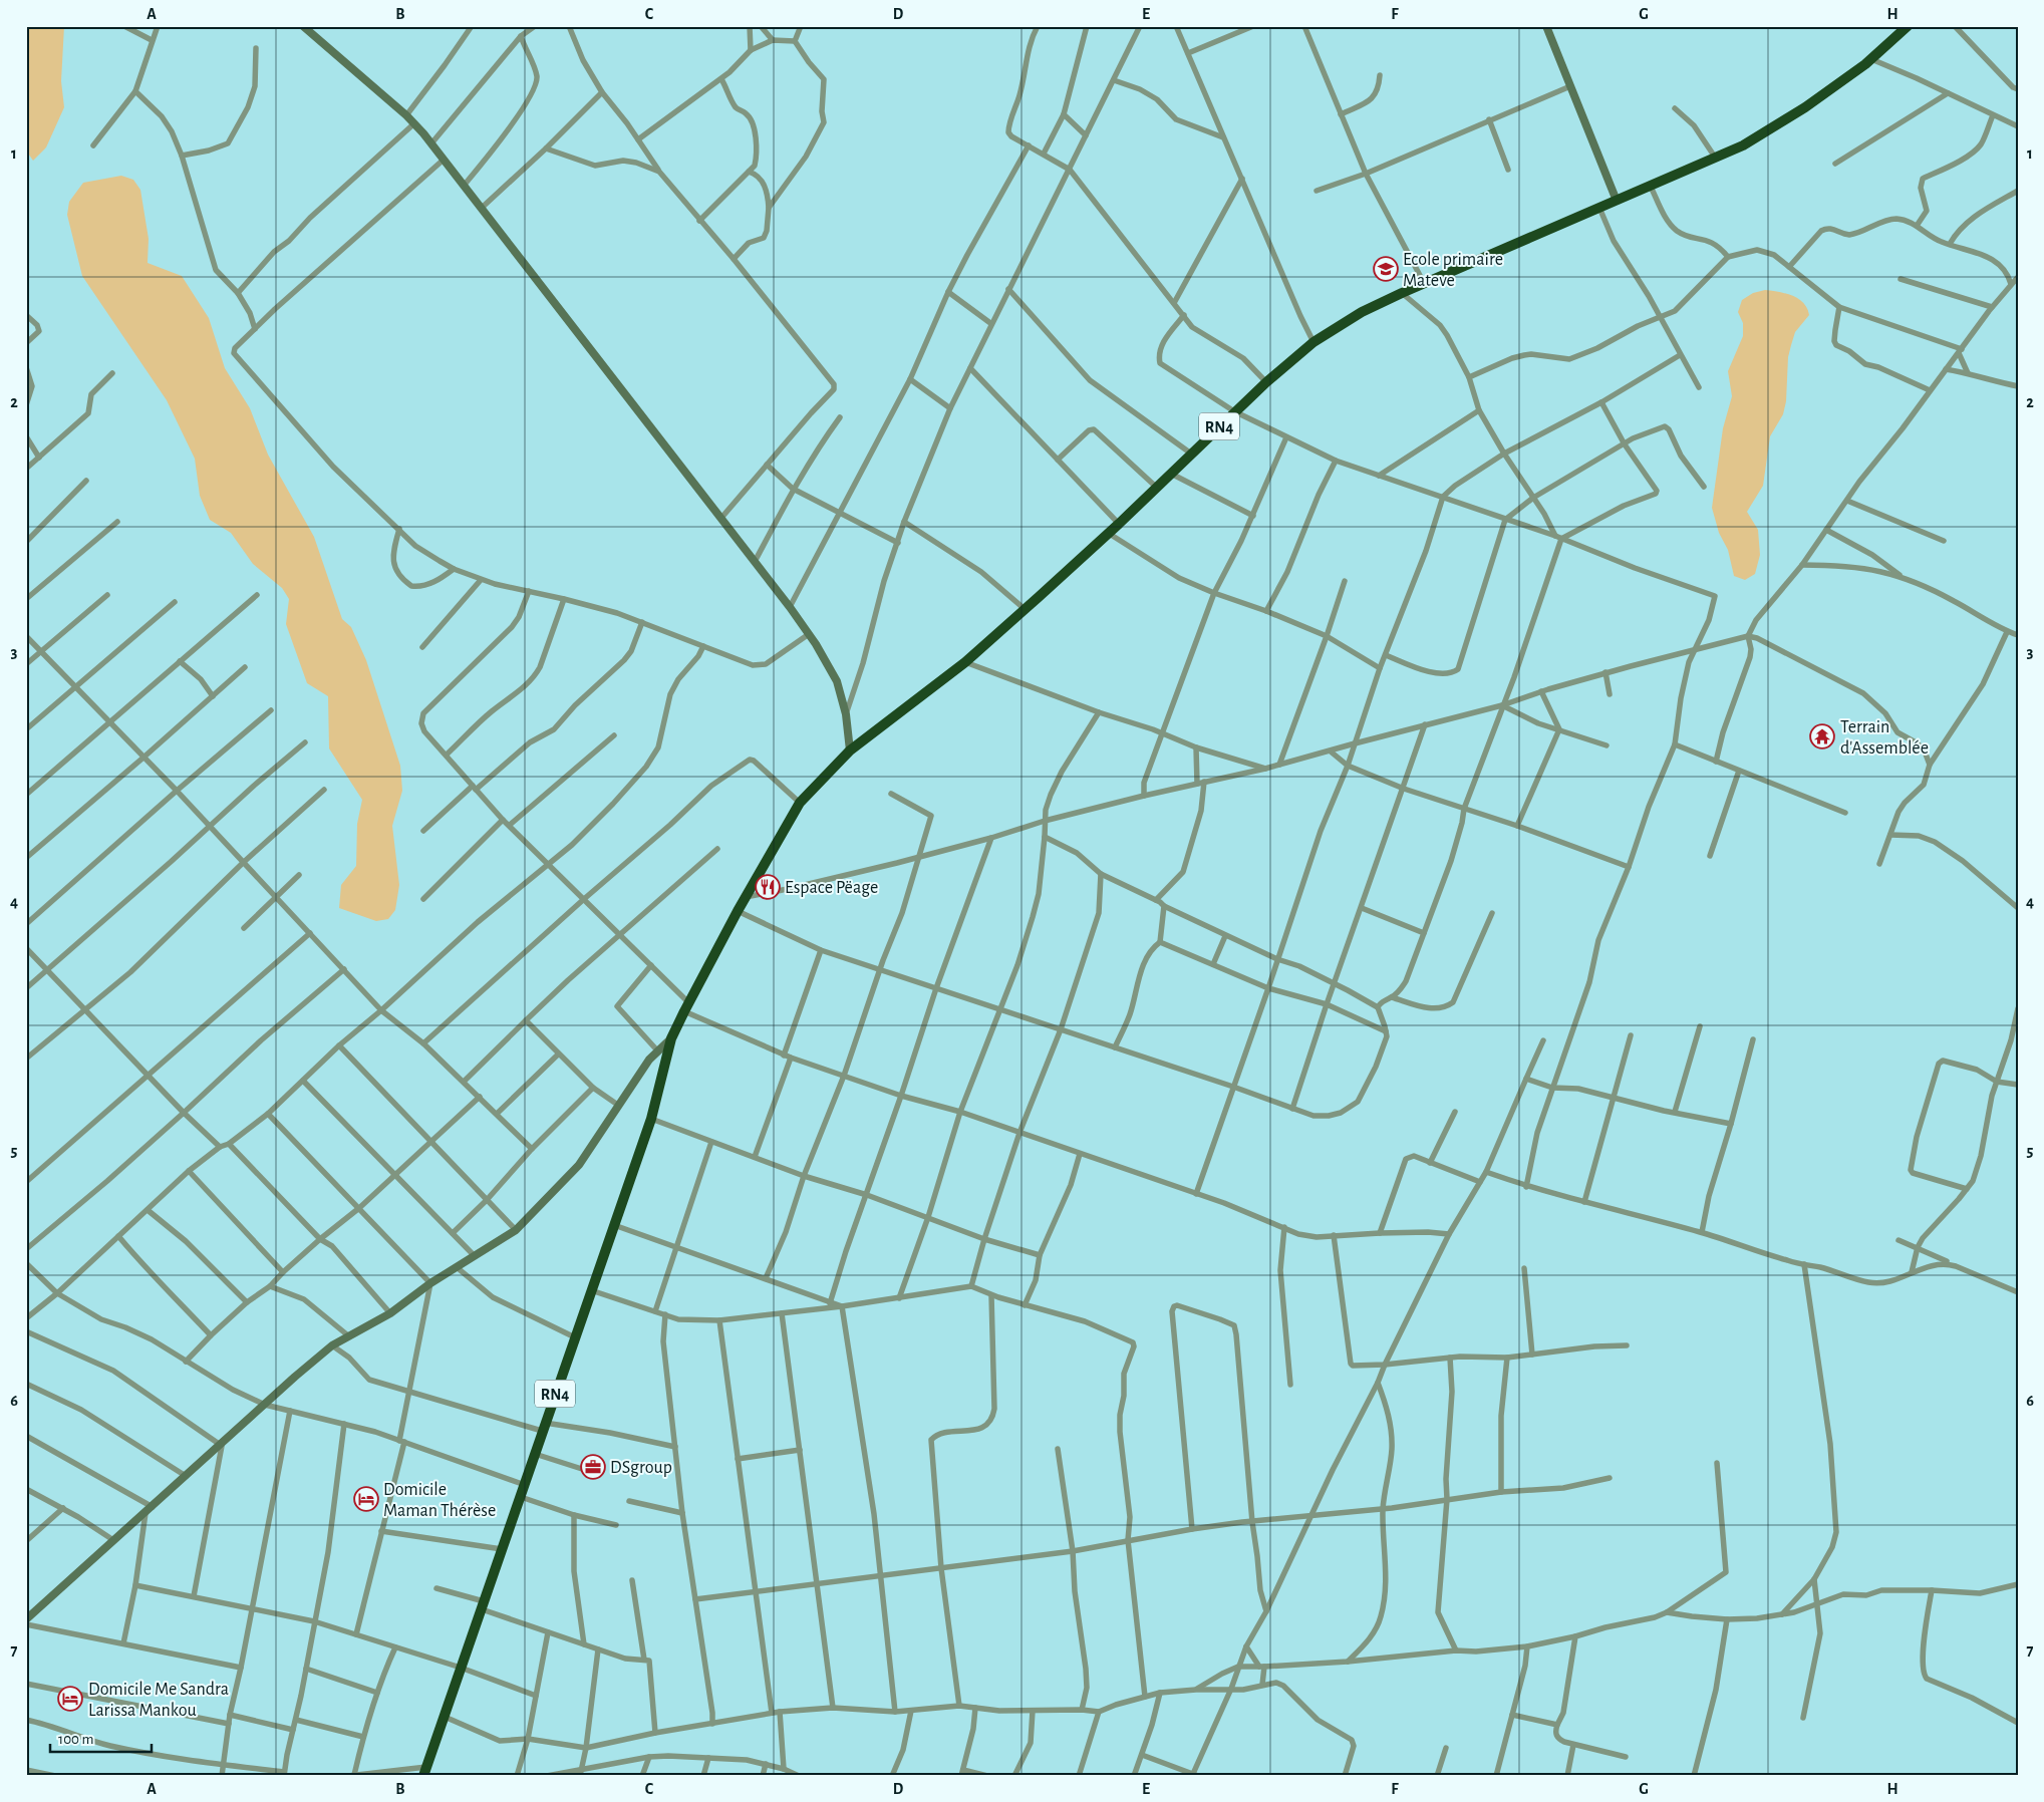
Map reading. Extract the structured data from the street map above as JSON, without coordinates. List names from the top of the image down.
{
  "streets": {
    "highway": ["RN4"]
  },
  "places": {
    "school or university": ["Ecole primaire Mateve"],
    "temple": ["Terrain d'Assemblée"],
    "restaurant": ["Espace Pëage"],
    "office": ["DSgroup"],
    "hotel": ["Domicile Maman Thérèse", "Domicile Me Sandra Larissa Mankou"]
  },
  "scale_bar": "100 m",
  "grid": {
    "columns": [
      "A",
      "B",
      "C",
      "D",
      "E",
      "F",
      "G",
      "H"
    ],
    "rows": [
      "1",
      "2",
      "3",
      "4",
      "5",
      "6",
      "7"
    ]
  }
}
